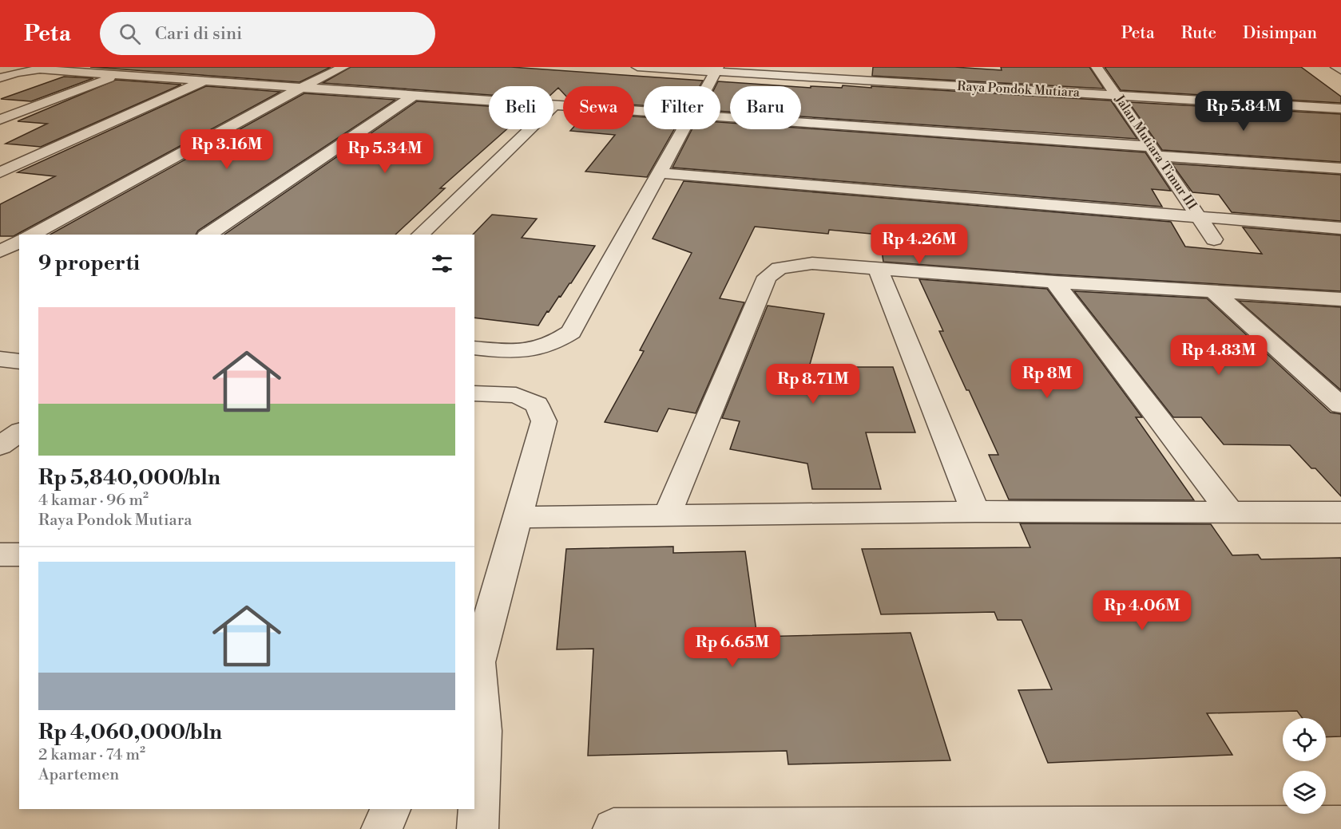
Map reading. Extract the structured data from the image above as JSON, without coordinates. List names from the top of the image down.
{
  "streets": {
    "street": ["Raya Pondok Mutiara", "Jalan Mutiara Timur III"]
  },
  "crossings": [
    ["Raya Pondok Mutiara", "Jalan Mutiara Timur III"]
  ],
  "page": {
    "header": "Peta",
    "search": "Cari di sini",
    "nav": ["Peta", "Rute", "Disimpan"],
    "chip": [
      "Beli",
      "Sewa",
      "Filter",
      "Baru"
    ],
    "price": [
      "Rp 5.84M",
      "Rp 3.16M",
      "Rp 5.34M",
      "Rp 4.26M",
      "Rp 4.83M",
      "Rp 8M",
      "Rp 8.71M",
      "Rp 4.06M",
      "Rp 6.65M"
    ],
    "heading": "9 properti",
    "list": [
      {
        "name": "Rp 5,840,000/bln",
        "note": "4 kamar · 96 m² · Raya Pondok Mutiara"
      },
      {
        "name": "Rp 4,060,000/bln",
        "note": "2 kamar · 74 m² · Apartemen"
      }
    ]
  }
}
